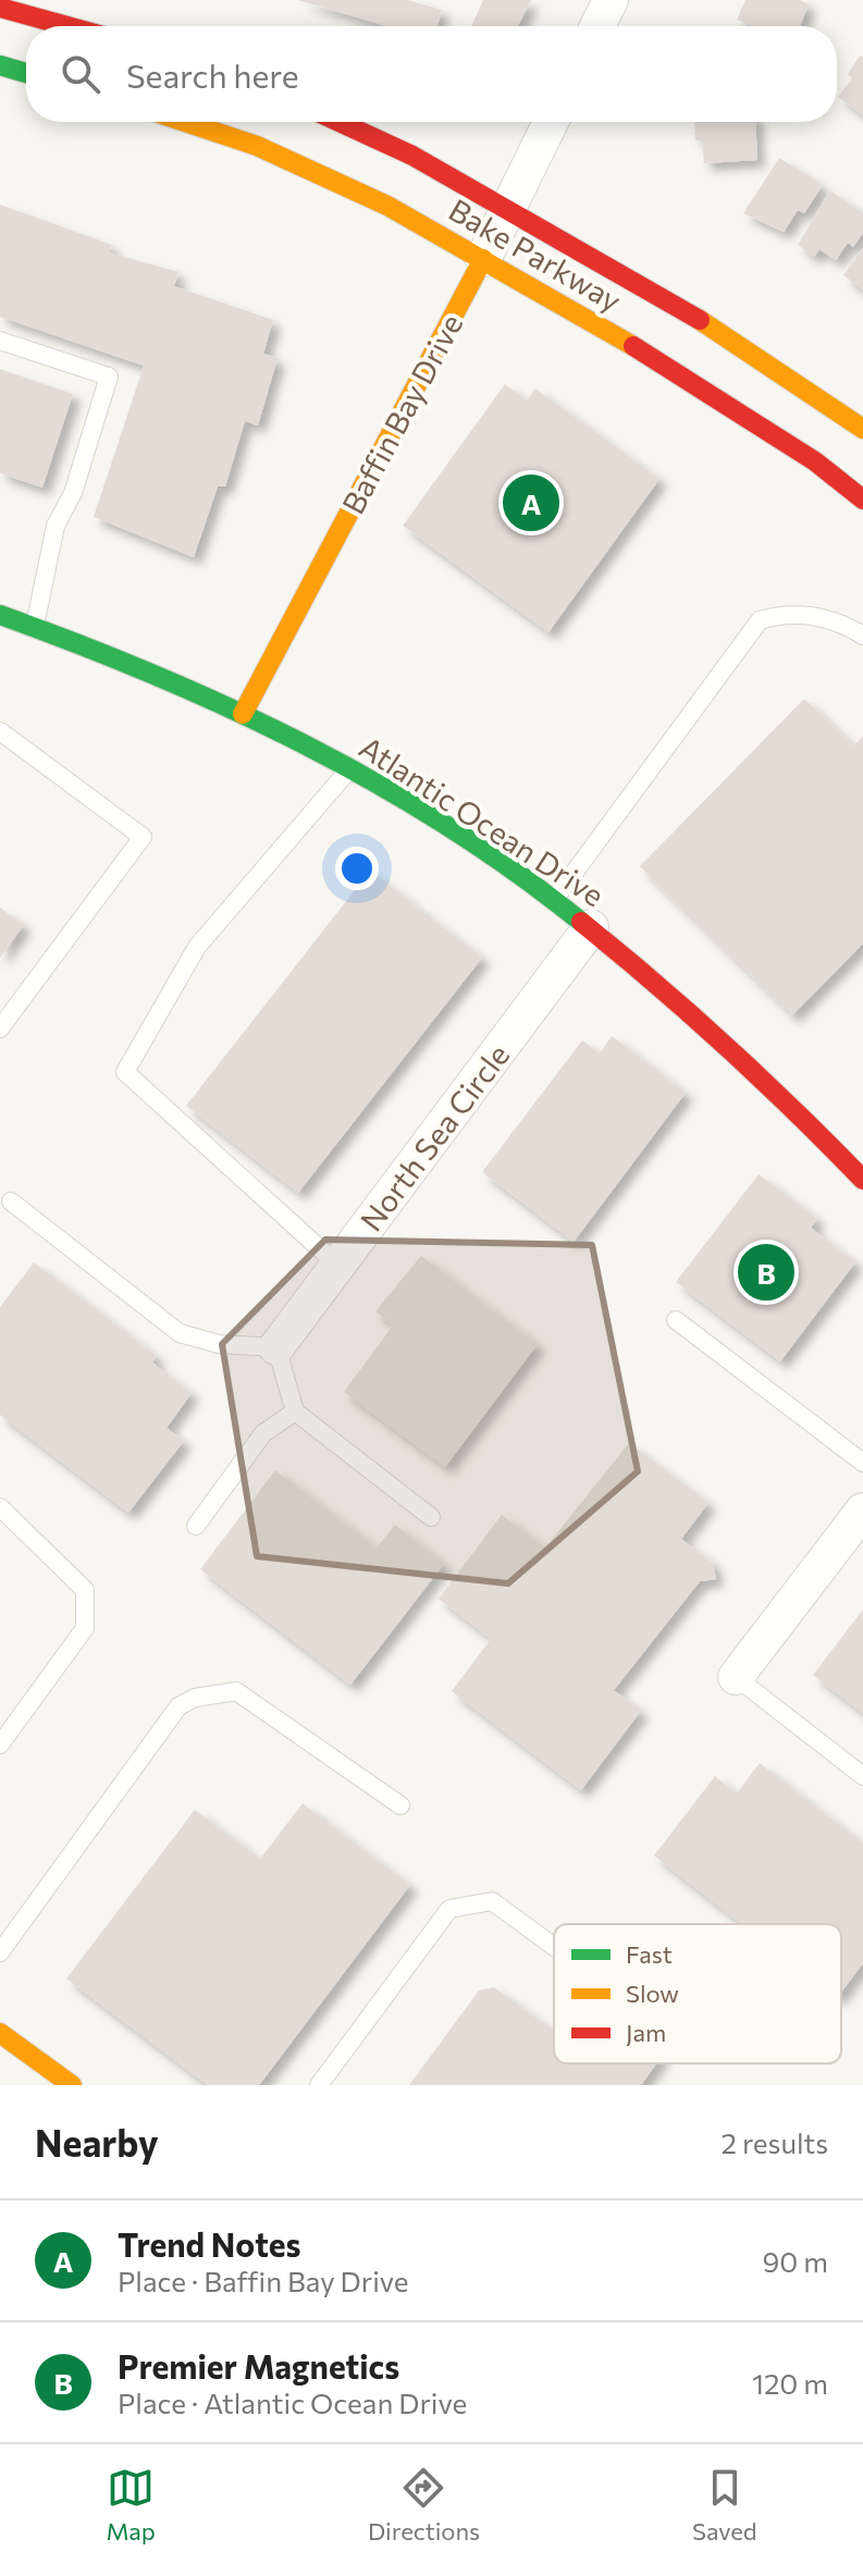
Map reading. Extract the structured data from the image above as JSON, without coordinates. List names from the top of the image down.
{
  "streets": {
    "street": [
      "Bake Parkway",
      "Baffin Bay Drive",
      "Atlantic Ocean Drive",
      "North Sea Circle"
    ]
  },
  "crossings": [
    ["Bake Parkway", "Baffin Bay Drive"],
    ["Baffin Bay Drive", "Atlantic Ocean Drive"],
    ["Atlantic Ocean Drive", "North Sea Circle"]
  ],
  "legend": ["Fast", "Slow", "Jam"],
  "page": {
    "search": "Search here",
    "pins": ["A", "B"],
    "heading": ["Nearby", "2 results"],
    "list": [
      {
        "mark": "A",
        "name": "Trend Notes",
        "note": "Place · Baffin Bay Drive",
        "value": "90 m"
      },
      {
        "mark": "B",
        "name": "Premier Magnetics",
        "note": "Place · Atlantic Ocean Drive",
        "value": "120 m"
      }
    ],
    "nav": ["Map", "Directions", "Saved"]
  }
}
